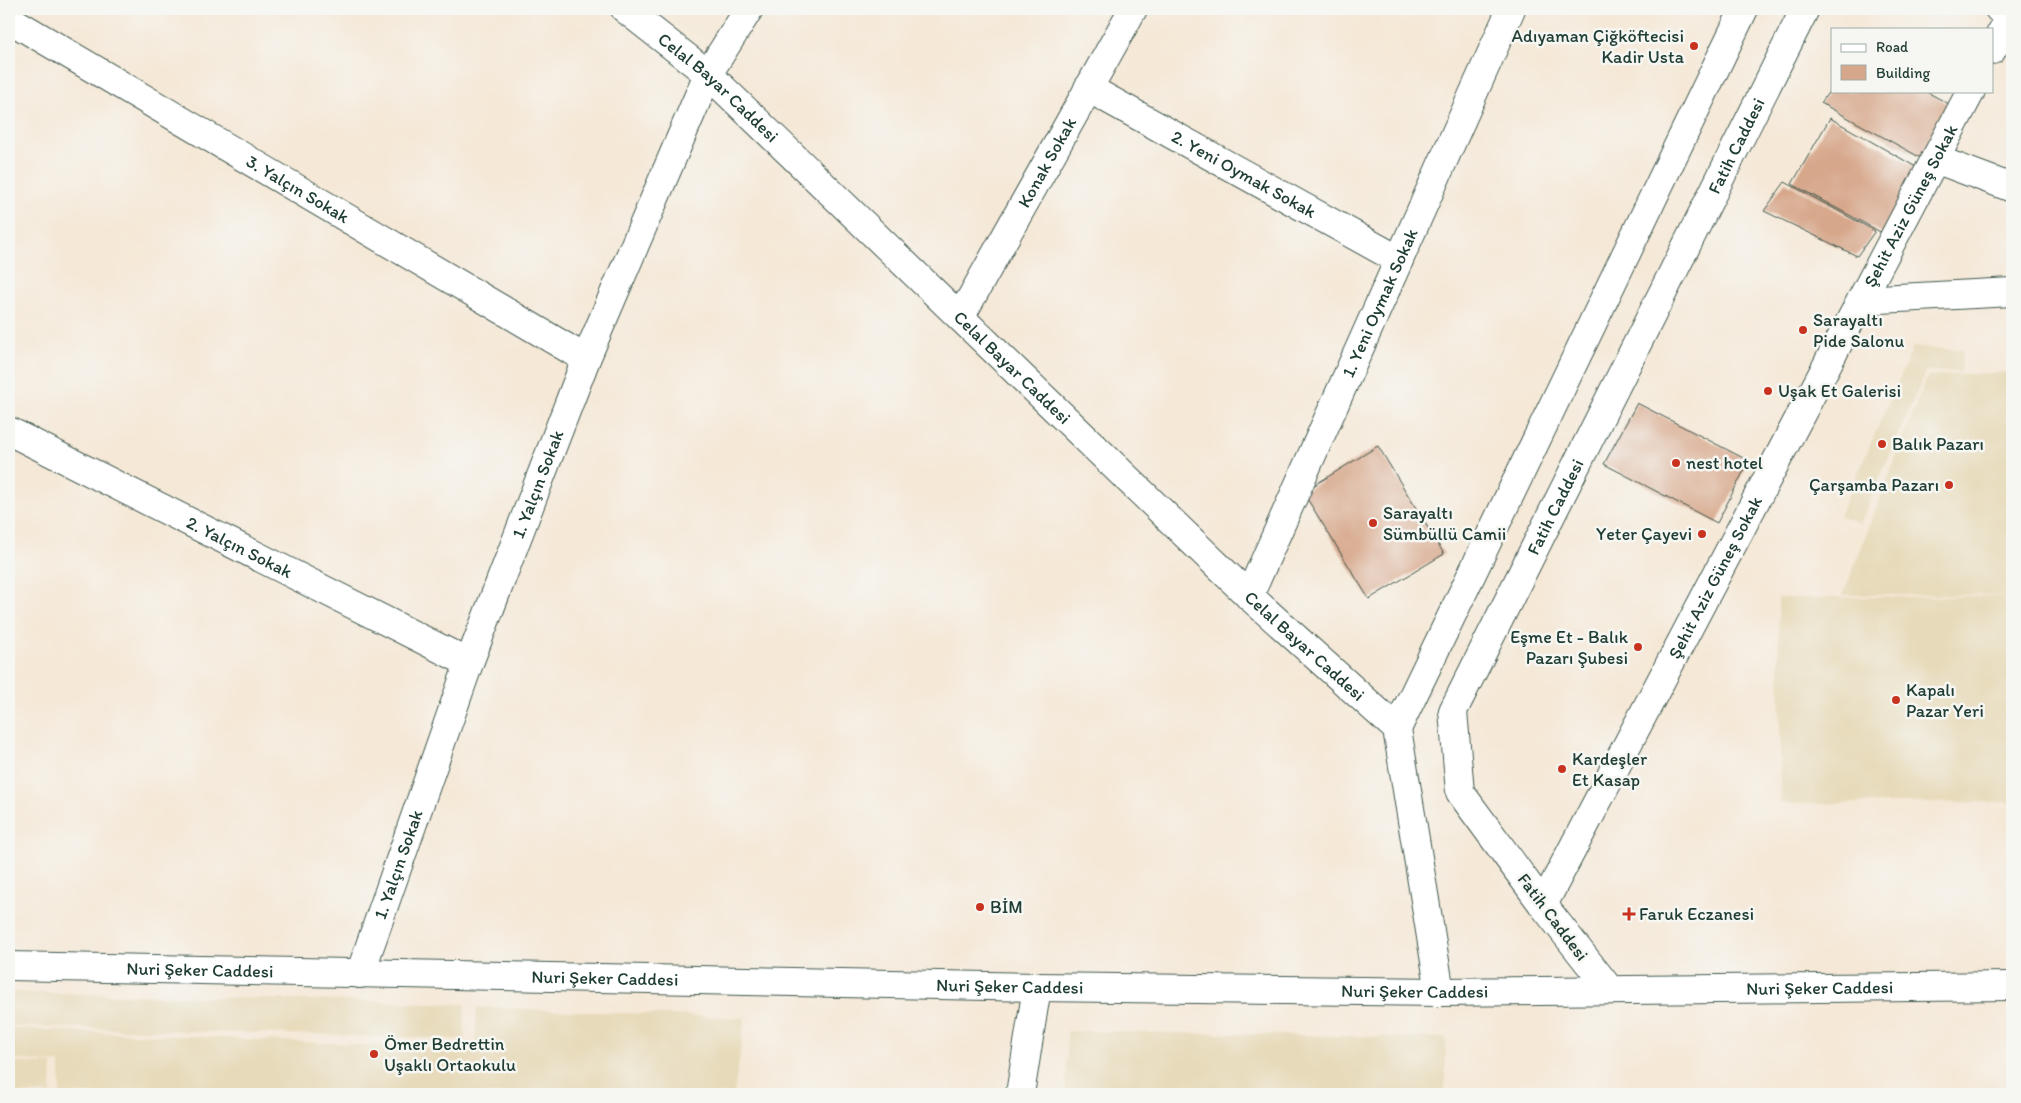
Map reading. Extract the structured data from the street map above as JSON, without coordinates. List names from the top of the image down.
{
  "streets": {
    "street": [
      "Celal Bayar Caddesi",
      "Fatih Caddesi",
      "Konak Sokak",
      "2. Yeni Oymak Sokak",
      "3. Yalçın Sokak",
      "Şehit Aziz Güneş Sokak",
      "1. Yeni Oymak Sokak",
      "1. Yalçın Sokak",
      "2. Yalçın Sokak",
      "Nuri Şeker Caddesi"
    ]
  },
  "crossings": [
    ["Celal Bayar Caddesi", "Konak Sokak"],
    ["Celal Bayar Caddesi", "1. Yeni Oymak Sokak"],
    ["Celal Bayar Caddesi", "1. Yalçın Sokak"],
    ["Fatih Caddesi", "Şehit Aziz Güneş Sokak"],
    ["Fatih Caddesi", "Nuri Şeker Caddesi"],
    ["Konak Sokak", "2. Yeni Oymak Sokak"],
    ["2. Yeni Oymak Sokak", "1. Yeni Oymak Sokak"],
    ["3. Yalçın Sokak", "1. Yalçın Sokak"],
    ["1. Yalçın Sokak", "2. Yalçın Sokak"],
    ["1. Yalçın Sokak", "Nuri Şeker Caddesi"]
  ],
  "places": {
    "other": [
      "Adıyaman Çiğköftecisi Kadir Usta",
      "Sarayaltı Pide Salonu",
      "Uşak Et Galerisi",
      "Balık Pazarı",
      "nest hotel",
      "Çarşamba Pazarı",
      "Sarayaltı Sümbüllü Camii",
      "Yeter Çayevi",
      "Eşme Et - Balık Pazarı Şubesi",
      "Kapalı Pazar Yeri",
      "Kardeşler Et Kasap",
      "BİM",
      "Ömer Bedrettin Uşaklı Ortaokulu"
    ],
    "health": ["Faruk Eczanesi"]
  },
  "legend": ["Road", "Building"]
}
